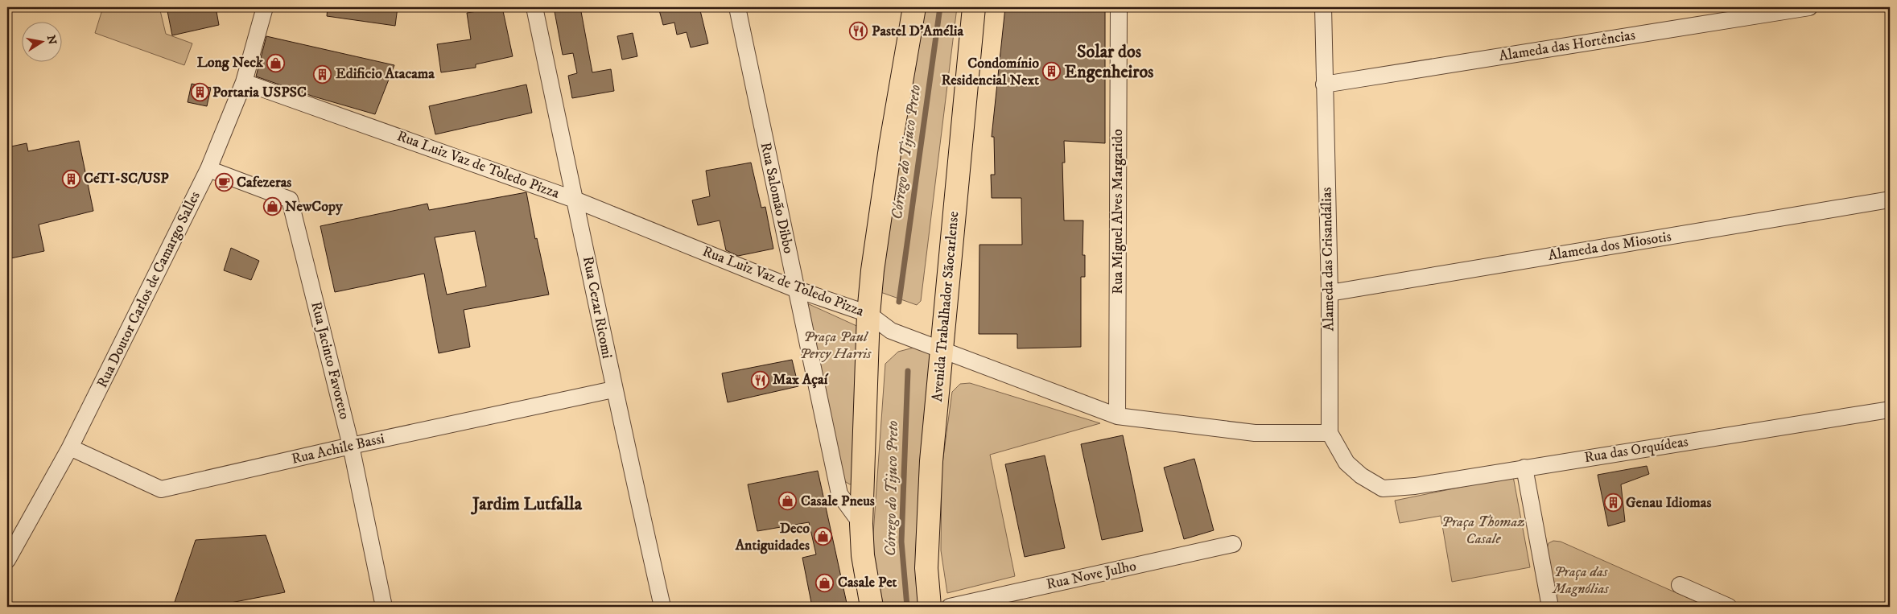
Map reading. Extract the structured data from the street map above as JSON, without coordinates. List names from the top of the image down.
{
  "streets": {
    "main road": ["Avenida Trabalhador Sãocarlense"],
    "street": [
      "Alameda das Hortências",
      "Rua Luiz Vaz de Toledo Pizza",
      "Rua Salomão Dibbo",
      "Rua Miguel Alves Margarido",
      "Alameda dos Miosotis",
      "Alameda das Crisandálias",
      "Rua Doutor Carlos de Camargo Salles",
      "Rua Cezar Ricomi",
      "Rua Jacinto Favoreto",
      "Rua Achile Bassi",
      "Rua das Orquídeas",
      "Rua Nove Julho"
    ]
  },
  "crossings": [
    ["Alameda das Hortências", "Alameda das Crisandálias"],
    ["Rua Luiz Vaz de Toledo Pizza", "Rua Salomão Dibbo"],
    ["Rua Luiz Vaz de Toledo Pizza", "Rua Miguel Alves Margarido"],
    ["Rua Luiz Vaz de Toledo Pizza", "Alameda das Crisandálias"],
    ["Rua Luiz Vaz de Toledo Pizza", "Rua Doutor Carlos de Camargo Salles"],
    ["Rua Luiz Vaz de Toledo Pizza", "Avenida Trabalhador Sãocarlense"],
    ["Rua Luiz Vaz de Toledo Pizza", "Rua Cezar Ricomi"],
    ["Alameda dos Miosotis", "Alameda das Crisandálias"],
    ["Alameda das Crisandálias", "Rua das Orquídeas"],
    ["Rua Doutor Carlos de Camargo Salles", "Rua Jacinto Favoreto"],
    ["Rua Doutor Carlos de Camargo Salles", "Rua Achile Bassi"],
    ["Rua Cezar Ricomi", "Rua Achile Bassi"],
    ["Rua Jacinto Favoreto", "Rua Achile Bassi"]
  ],
  "districts": ["Solar dos Engenheiros", "Jardim Lutfalla"],
  "water": ["Córrego do Tijuco Preto"],
  "parks": ["Praça Paul Percy Harris", "Praça Thomaz Casale", "Praça das Magnólias"],
  "places": {
    "restaurant": ["Pastel D'Amélia", "Max Açaí"],
    "shop": [
      "Long Neck",
      "NewCopy",
      "Casale Pneus",
      "Deco Antiguidades",
      "Casale Pet"
    ],
    "building": [
      "Condomínio Residencial Next",
      "Edificio Atacama",
      "Portaria USPSC",
      "CeTI-SC/USP",
      "Genau Idiomas"
    ],
    "cafe": ["Cafezeras"]
  },
  "north": "right"
}
